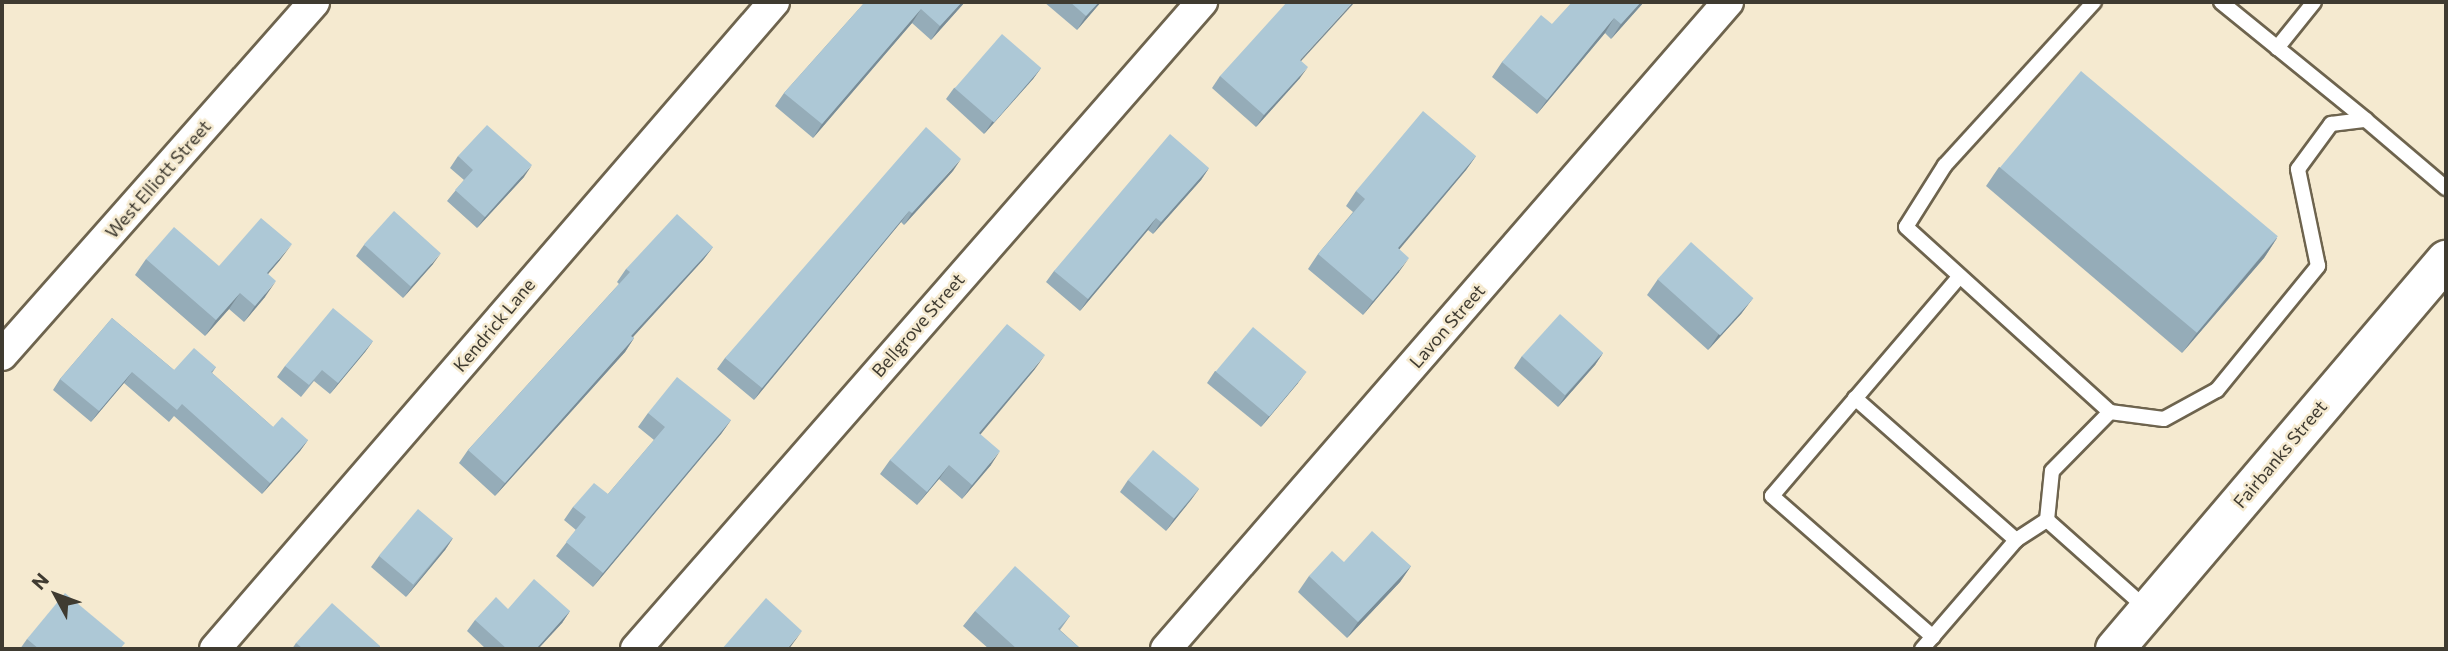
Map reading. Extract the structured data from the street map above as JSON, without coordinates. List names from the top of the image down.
{
  "streets": {
    "street": [
      "West Elliott Street",
      "Kendrick Lane",
      "Bellgrove Street",
      "Lavon Street",
      "Fairbanks Street"
    ]
  },
  "north": "top left"
}
